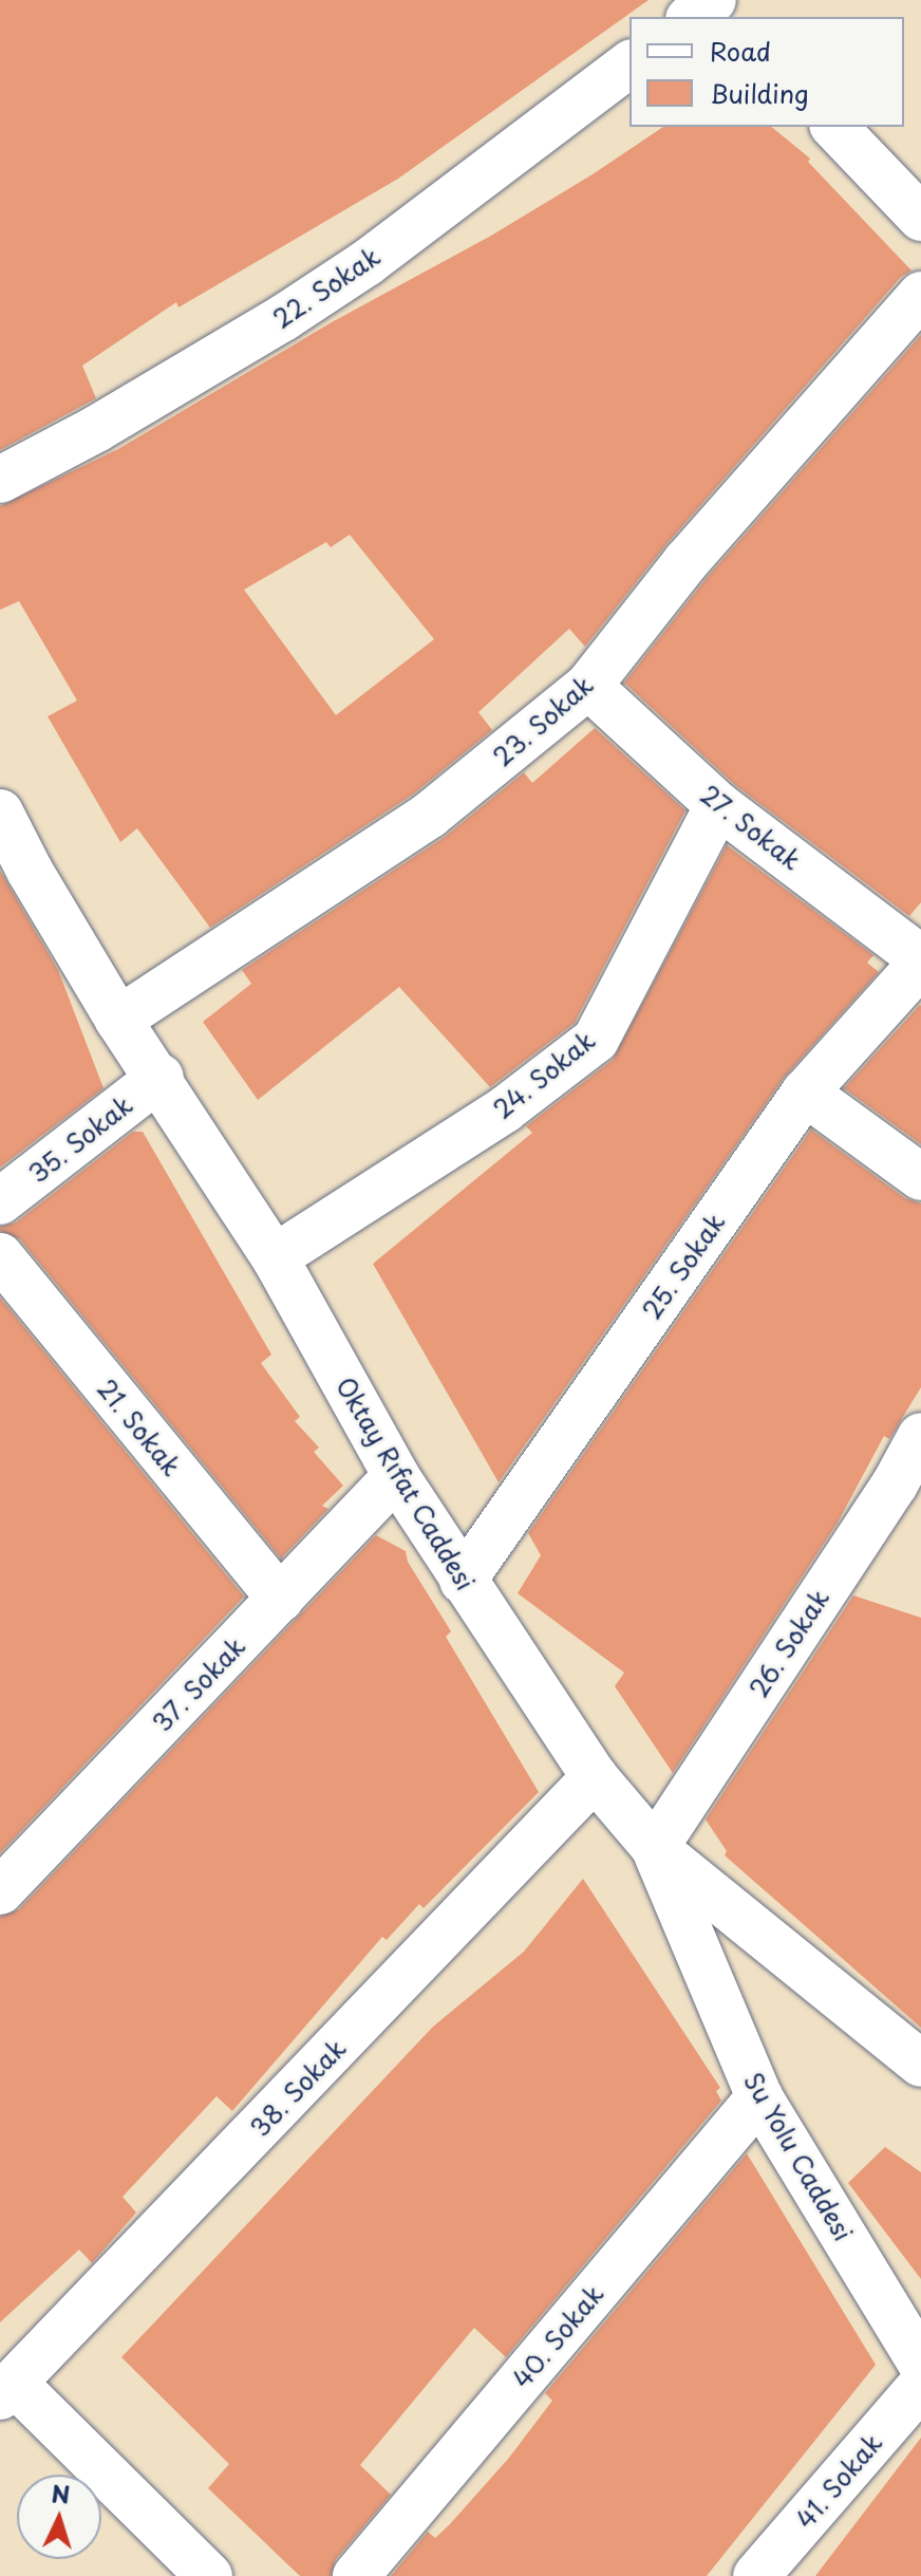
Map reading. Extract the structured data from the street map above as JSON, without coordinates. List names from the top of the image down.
{
  "streets": {
    "street": [
      "22. Sokak",
      "23. Sokak",
      "27. Sokak",
      "24. Sokak",
      "35. Sokak",
      "25. Sokak",
      "21. Sokak",
      "Oktay Rıfat Caddesi",
      "26. Sokak",
      "37. Sokak",
      "38. Sokak",
      "Su Yolu Caddesi",
      "40. Sokak",
      "41. Sokak"
    ]
  },
  "crossings": [
    ["23. Sokak", "27. Sokak"],
    ["23. Sokak", "Oktay Rıfat Caddesi"],
    ["27. Sokak", "24. Sokak"],
    ["27. Sokak", "25. Sokak"],
    ["24. Sokak", "Oktay Rıfat Caddesi"],
    ["35. Sokak", "Oktay Rıfat Caddesi"],
    ["25. Sokak", "Oktay Rıfat Caddesi"],
    ["21. Sokak", "37. Sokak"],
    ["Oktay Rıfat Caddesi", "26. Sokak"],
    ["Oktay Rıfat Caddesi", "37. Sokak"],
    ["Oktay Rıfat Caddesi", "38. Sokak"],
    ["Oktay Rıfat Caddesi", "Su Yolu Caddesi"],
    ["26. Sokak", "Su Yolu Caddesi"],
    ["Su Yolu Caddesi", "40. Sokak"]
  ],
  "legend": ["Road", "Building"],
  "north": "top"
}
